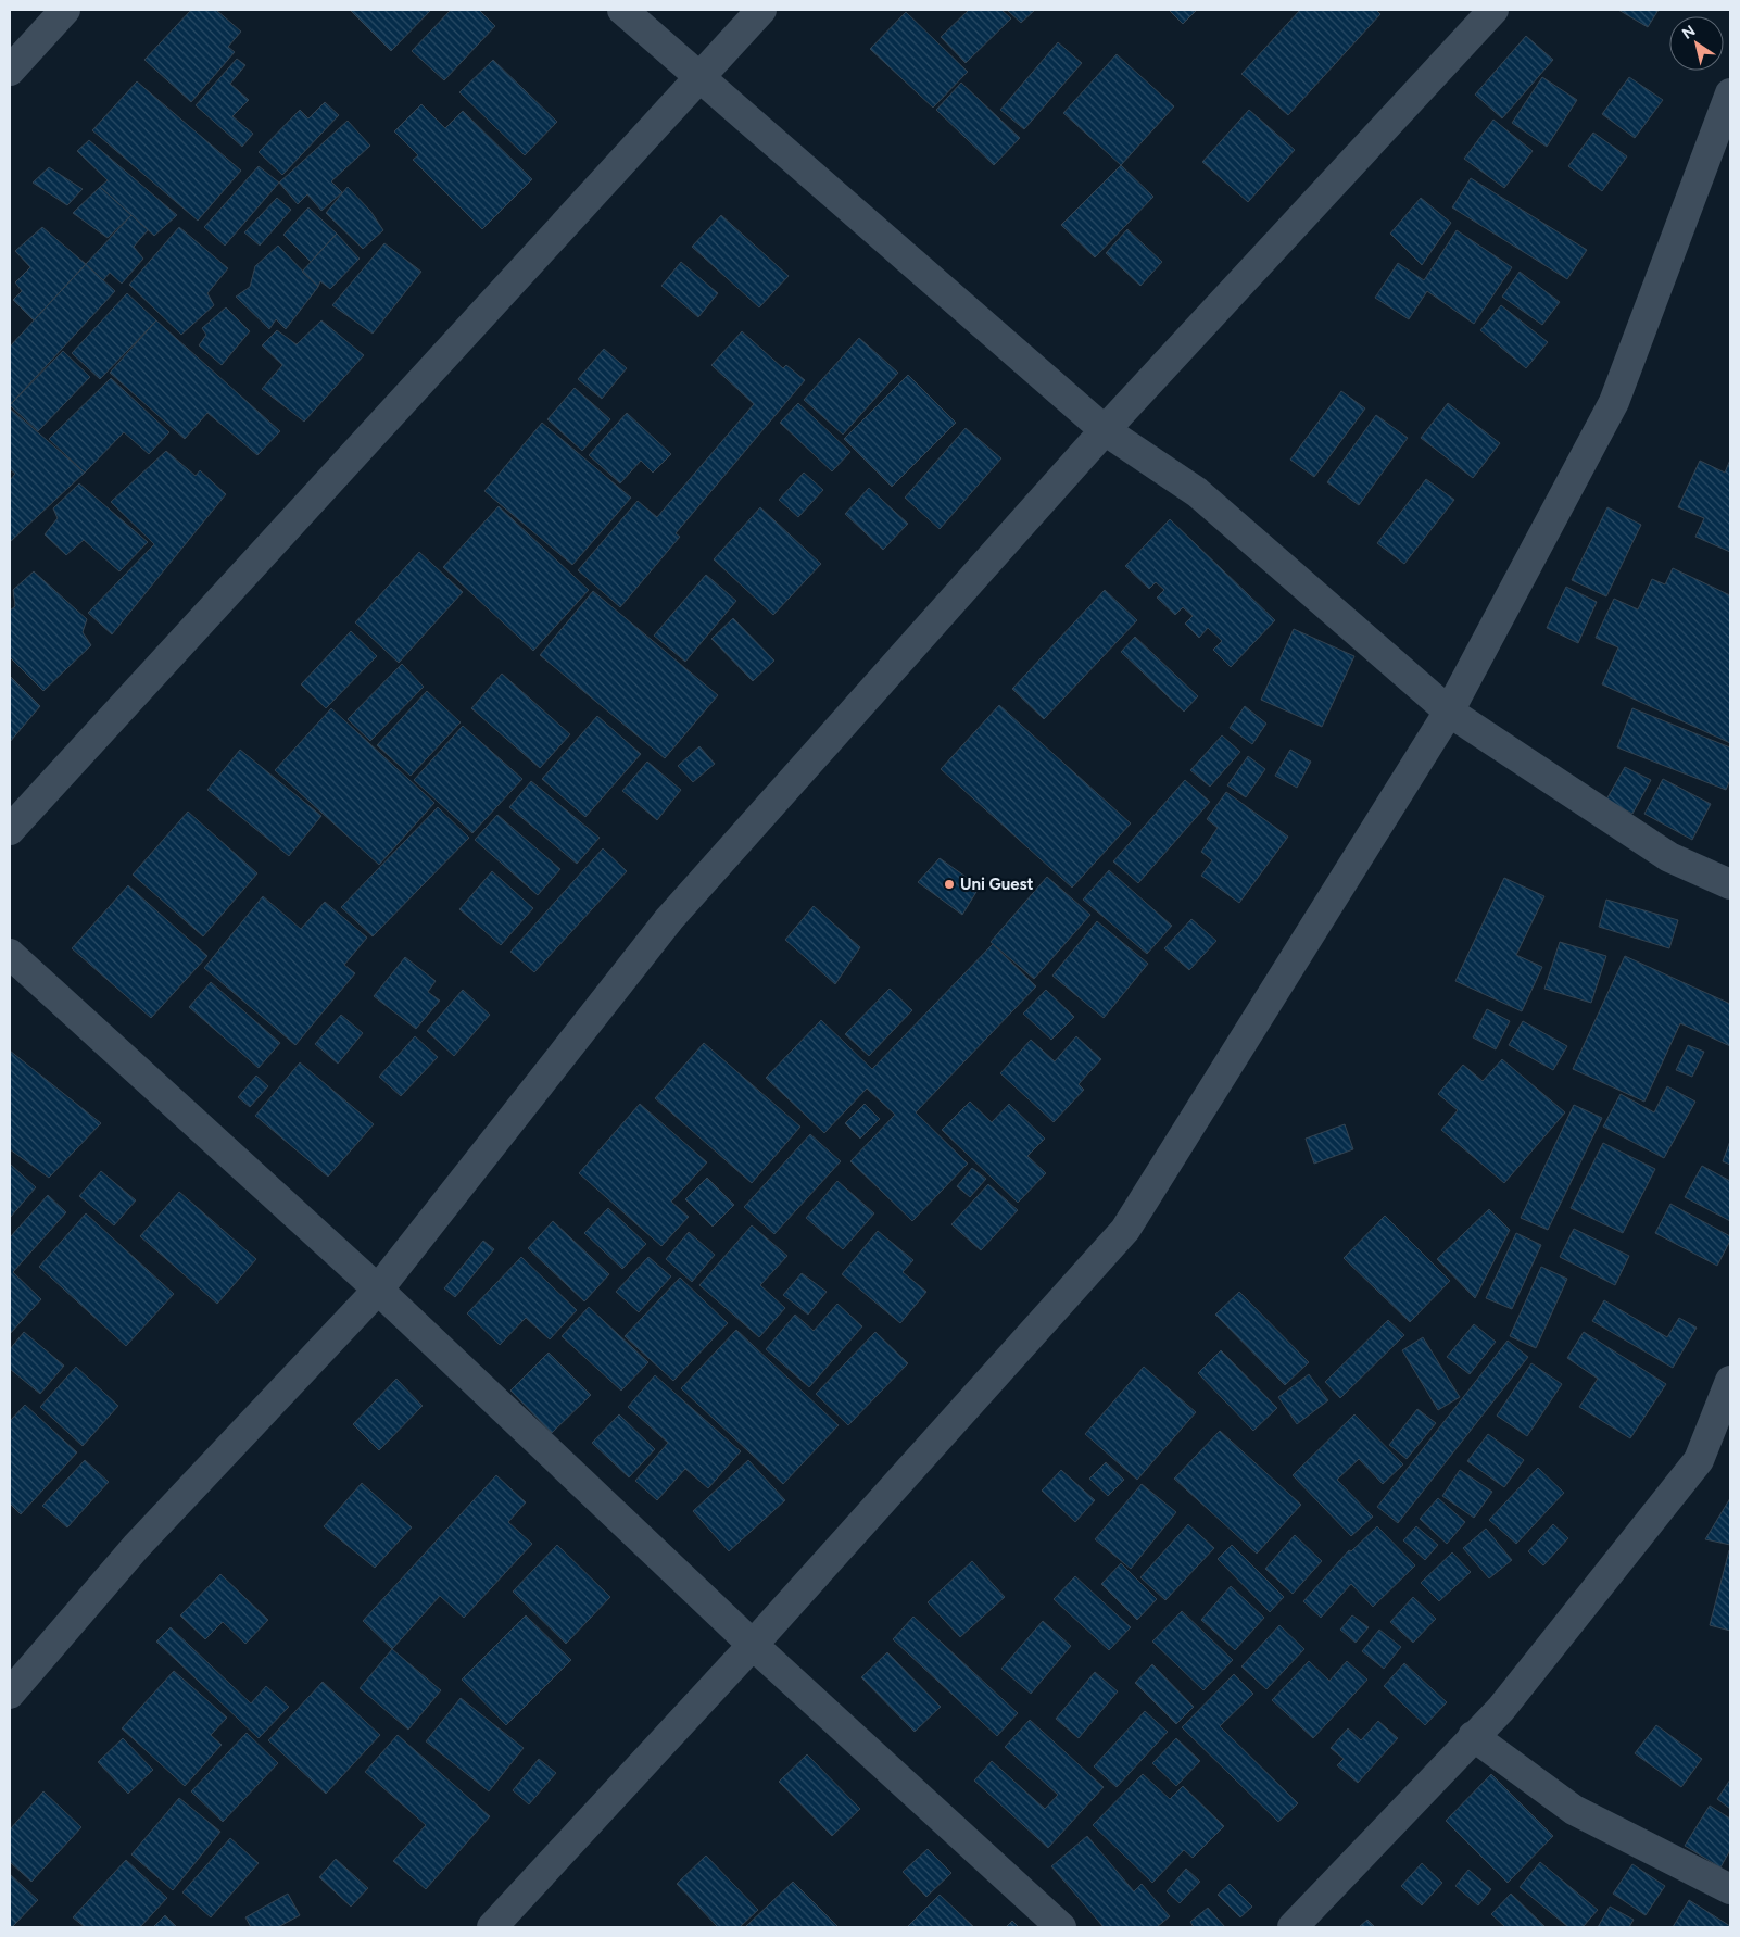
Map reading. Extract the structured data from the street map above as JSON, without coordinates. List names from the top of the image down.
{
  "places": ["Uni Guest"],
  "north": "top left"
}
